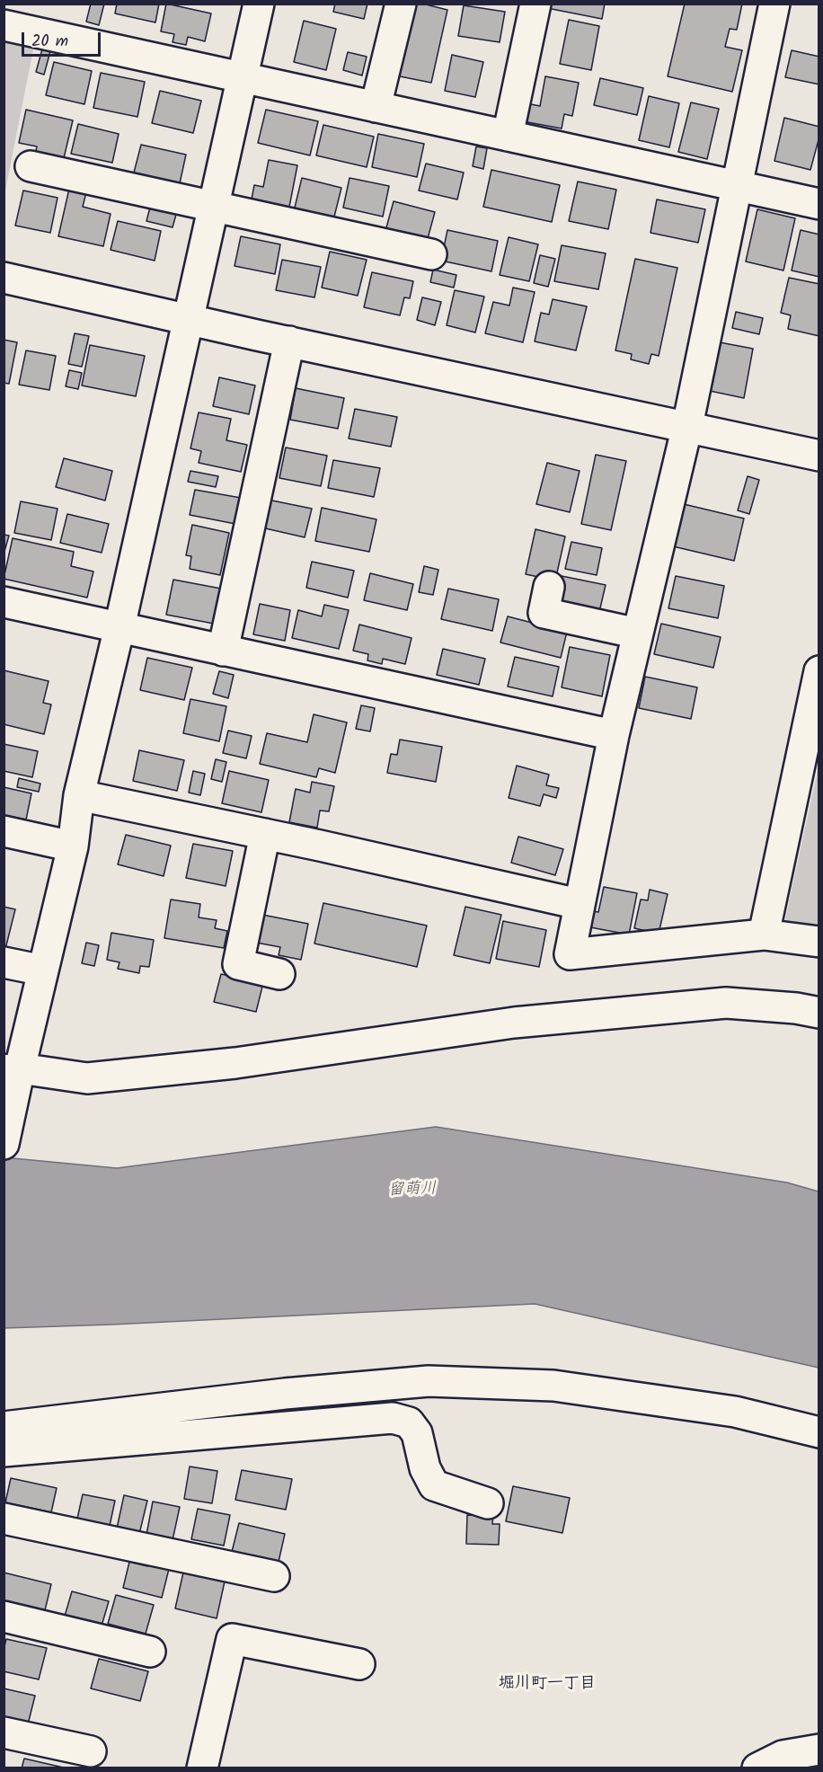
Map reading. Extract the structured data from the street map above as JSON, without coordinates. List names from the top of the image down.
{
  "districts": ["堀川町一丁目"],
  "water": ["留萌川"],
  "scale_bar": "20 m"
}
